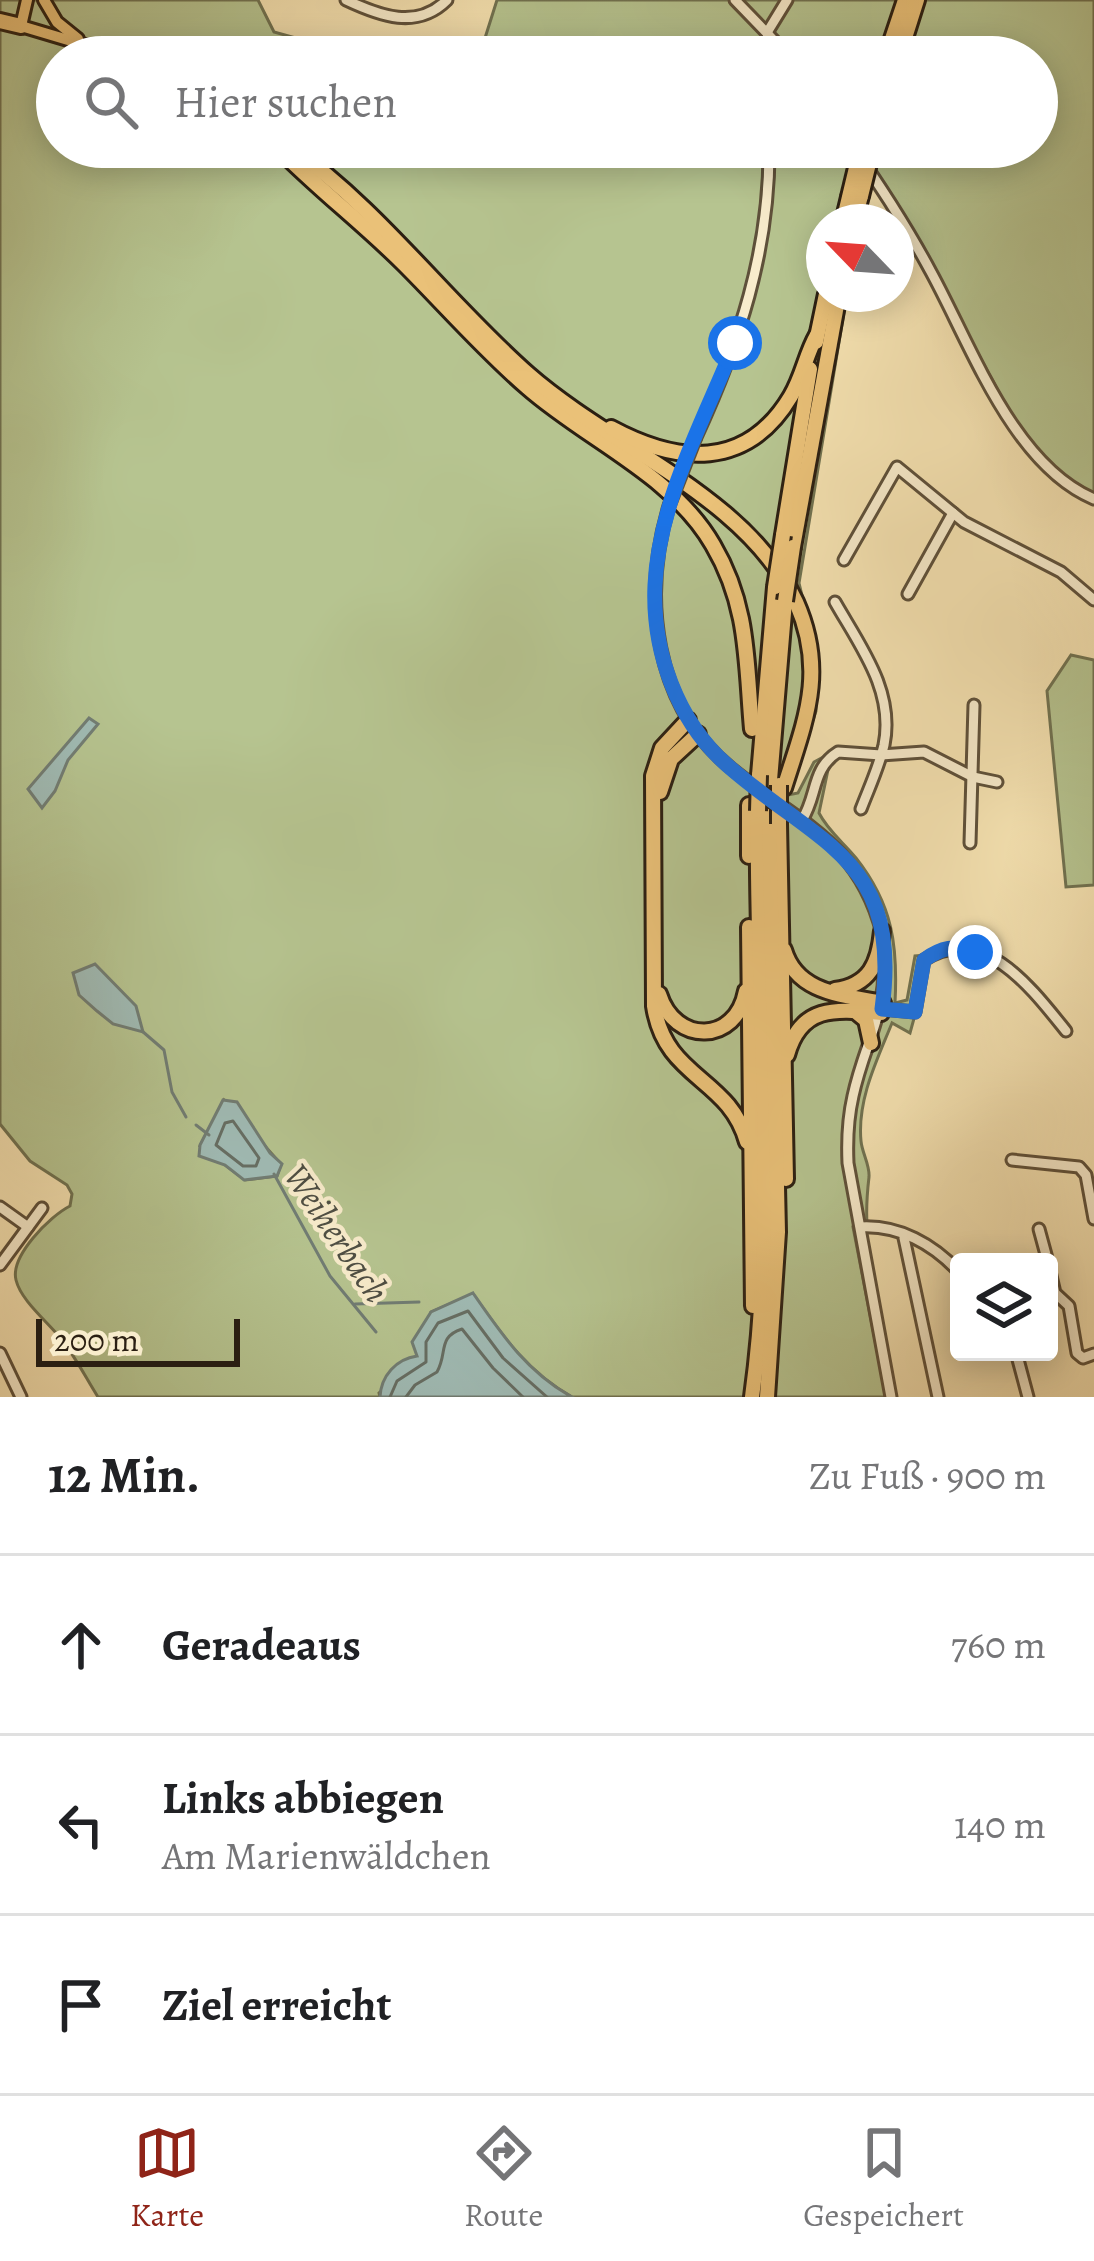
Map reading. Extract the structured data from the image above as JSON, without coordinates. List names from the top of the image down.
{
  "water": ["Weiherbach"],
  "scale_bar": "200 m",
  "north": "top left",
  "page": {
    "search": "Hier suchen",
    "scale": "200 m",
    "heading": ["12 Min.", "Zu Fuß · 900 m"],
    "list": [
      ["Geradeaus", "760 m"],
      ["Links abbiegen", "Am Marienwäldchen", "140 m"],
      "Ziel erreicht"
    ],
    "nav": ["Karte", "Route", "Gespeichert"]
  }
}
